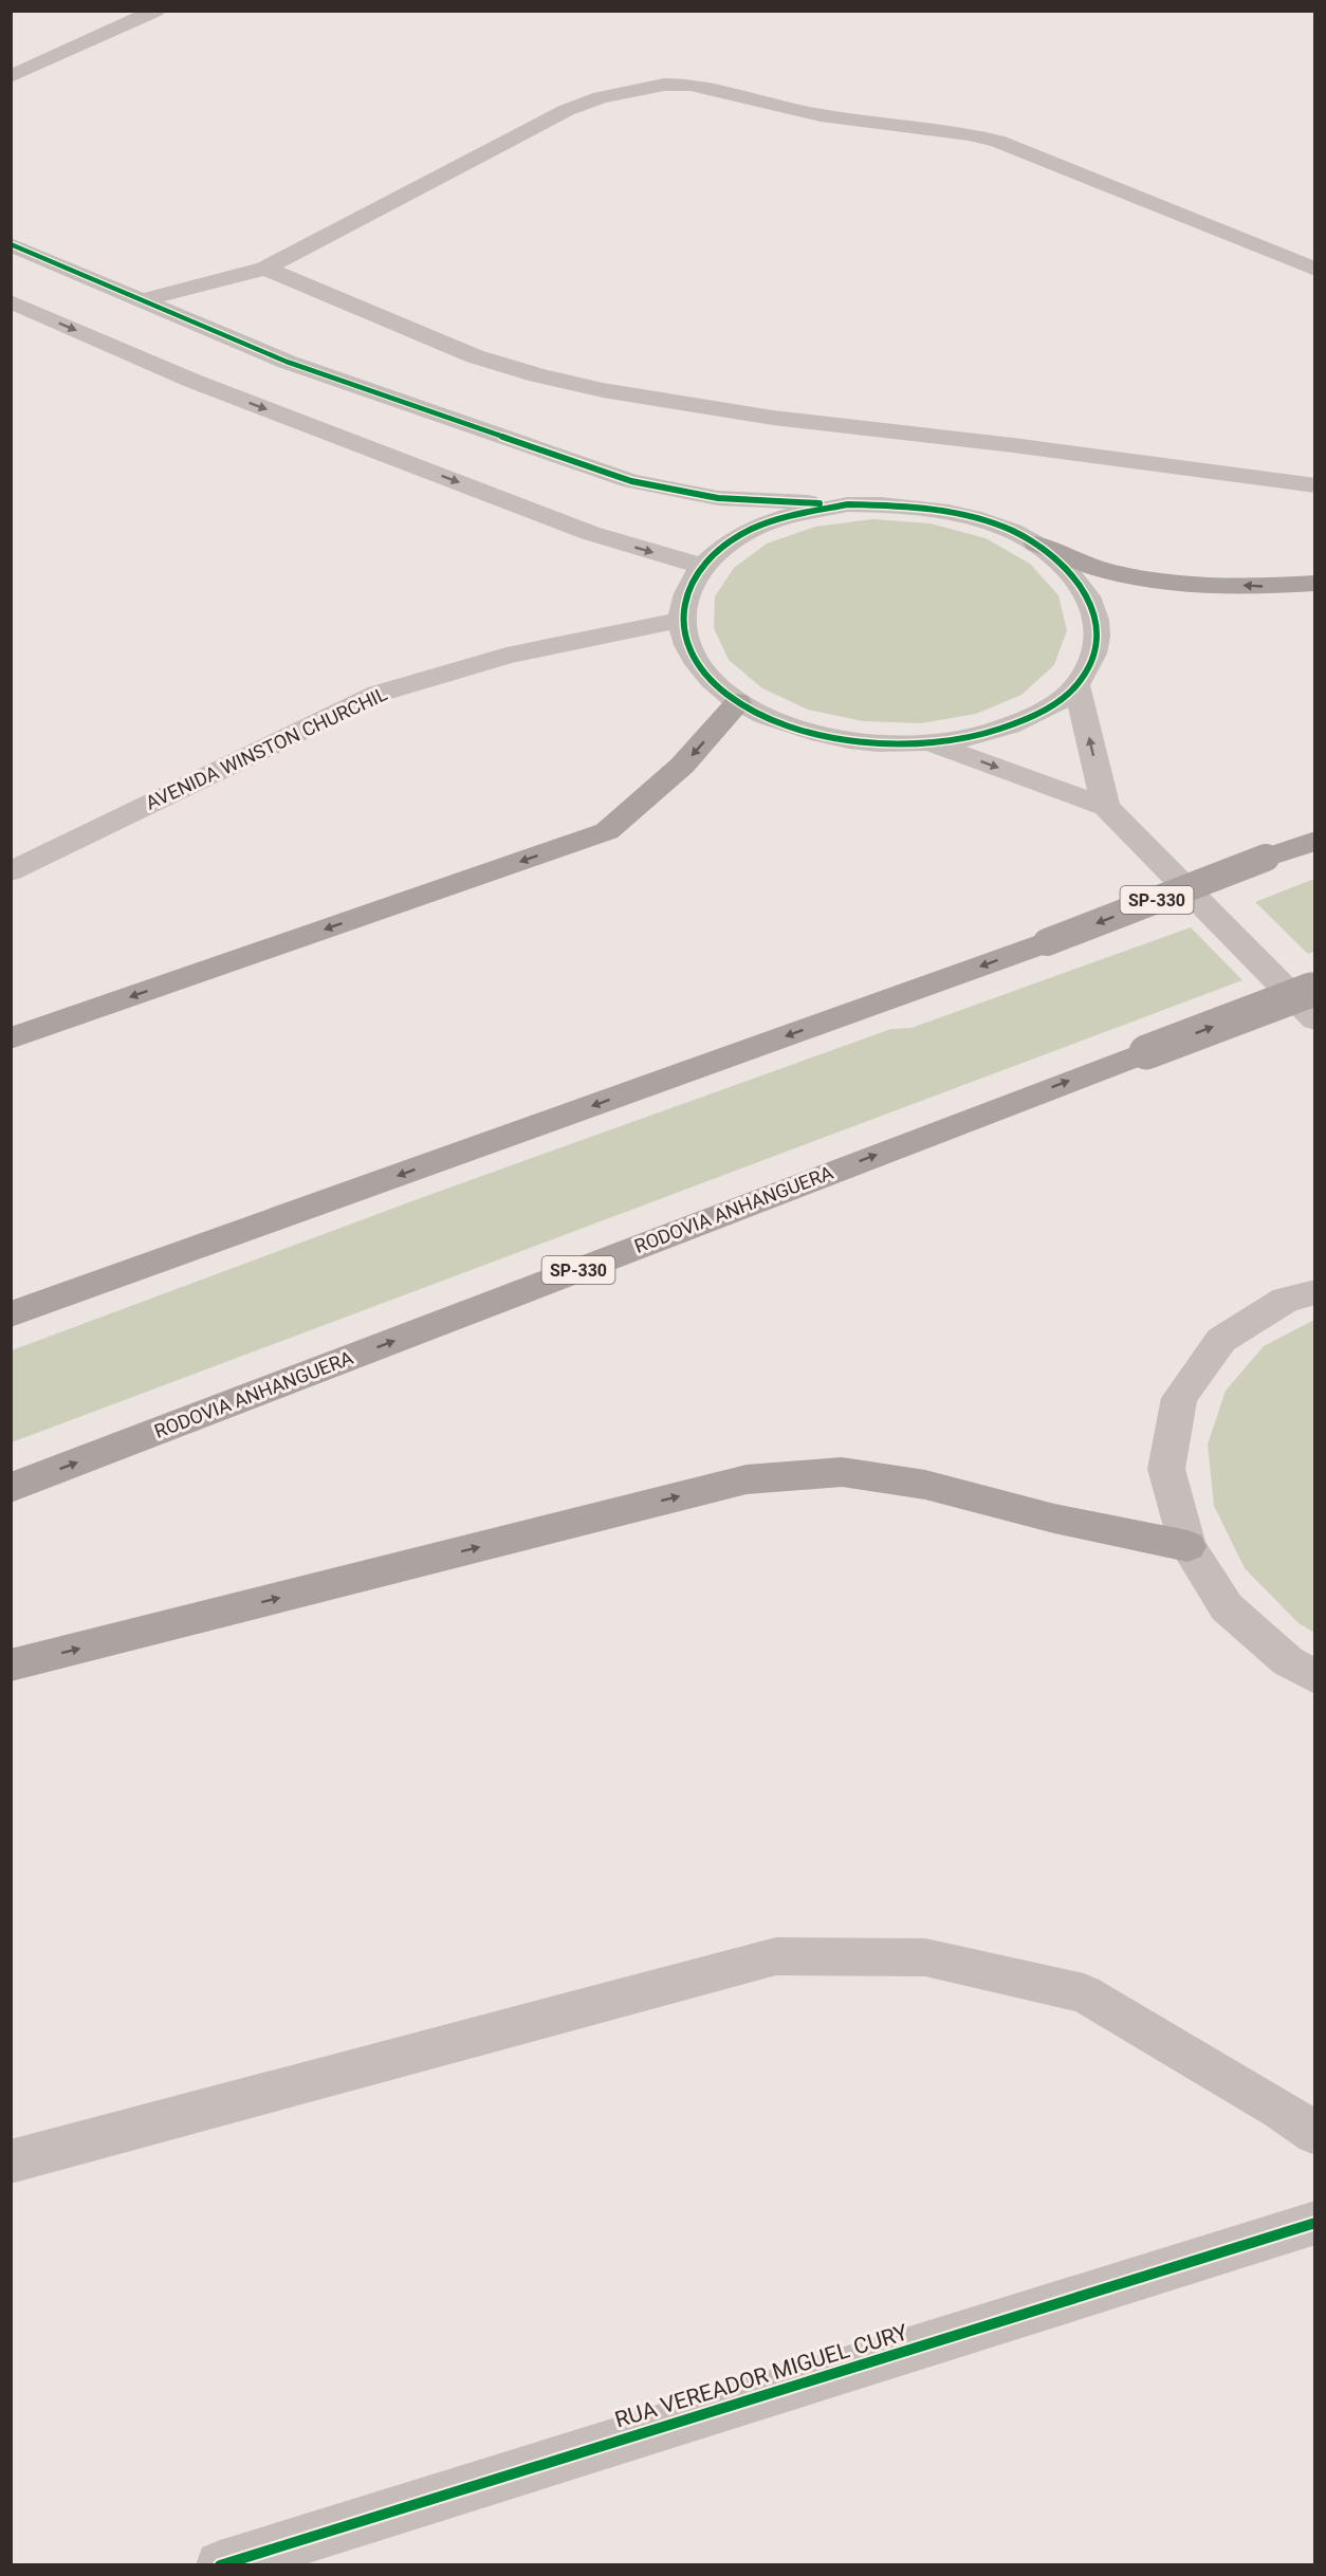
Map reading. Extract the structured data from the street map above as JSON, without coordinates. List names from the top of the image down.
{
  "streets": {
    "highway": ["SP-330", "RODOVIA ANHANGUERA"],
    "street": ["AVENIDA WINSTON CHURCHIL", "RUA VEREADOR MIGUEL CURY"]
  }
}
